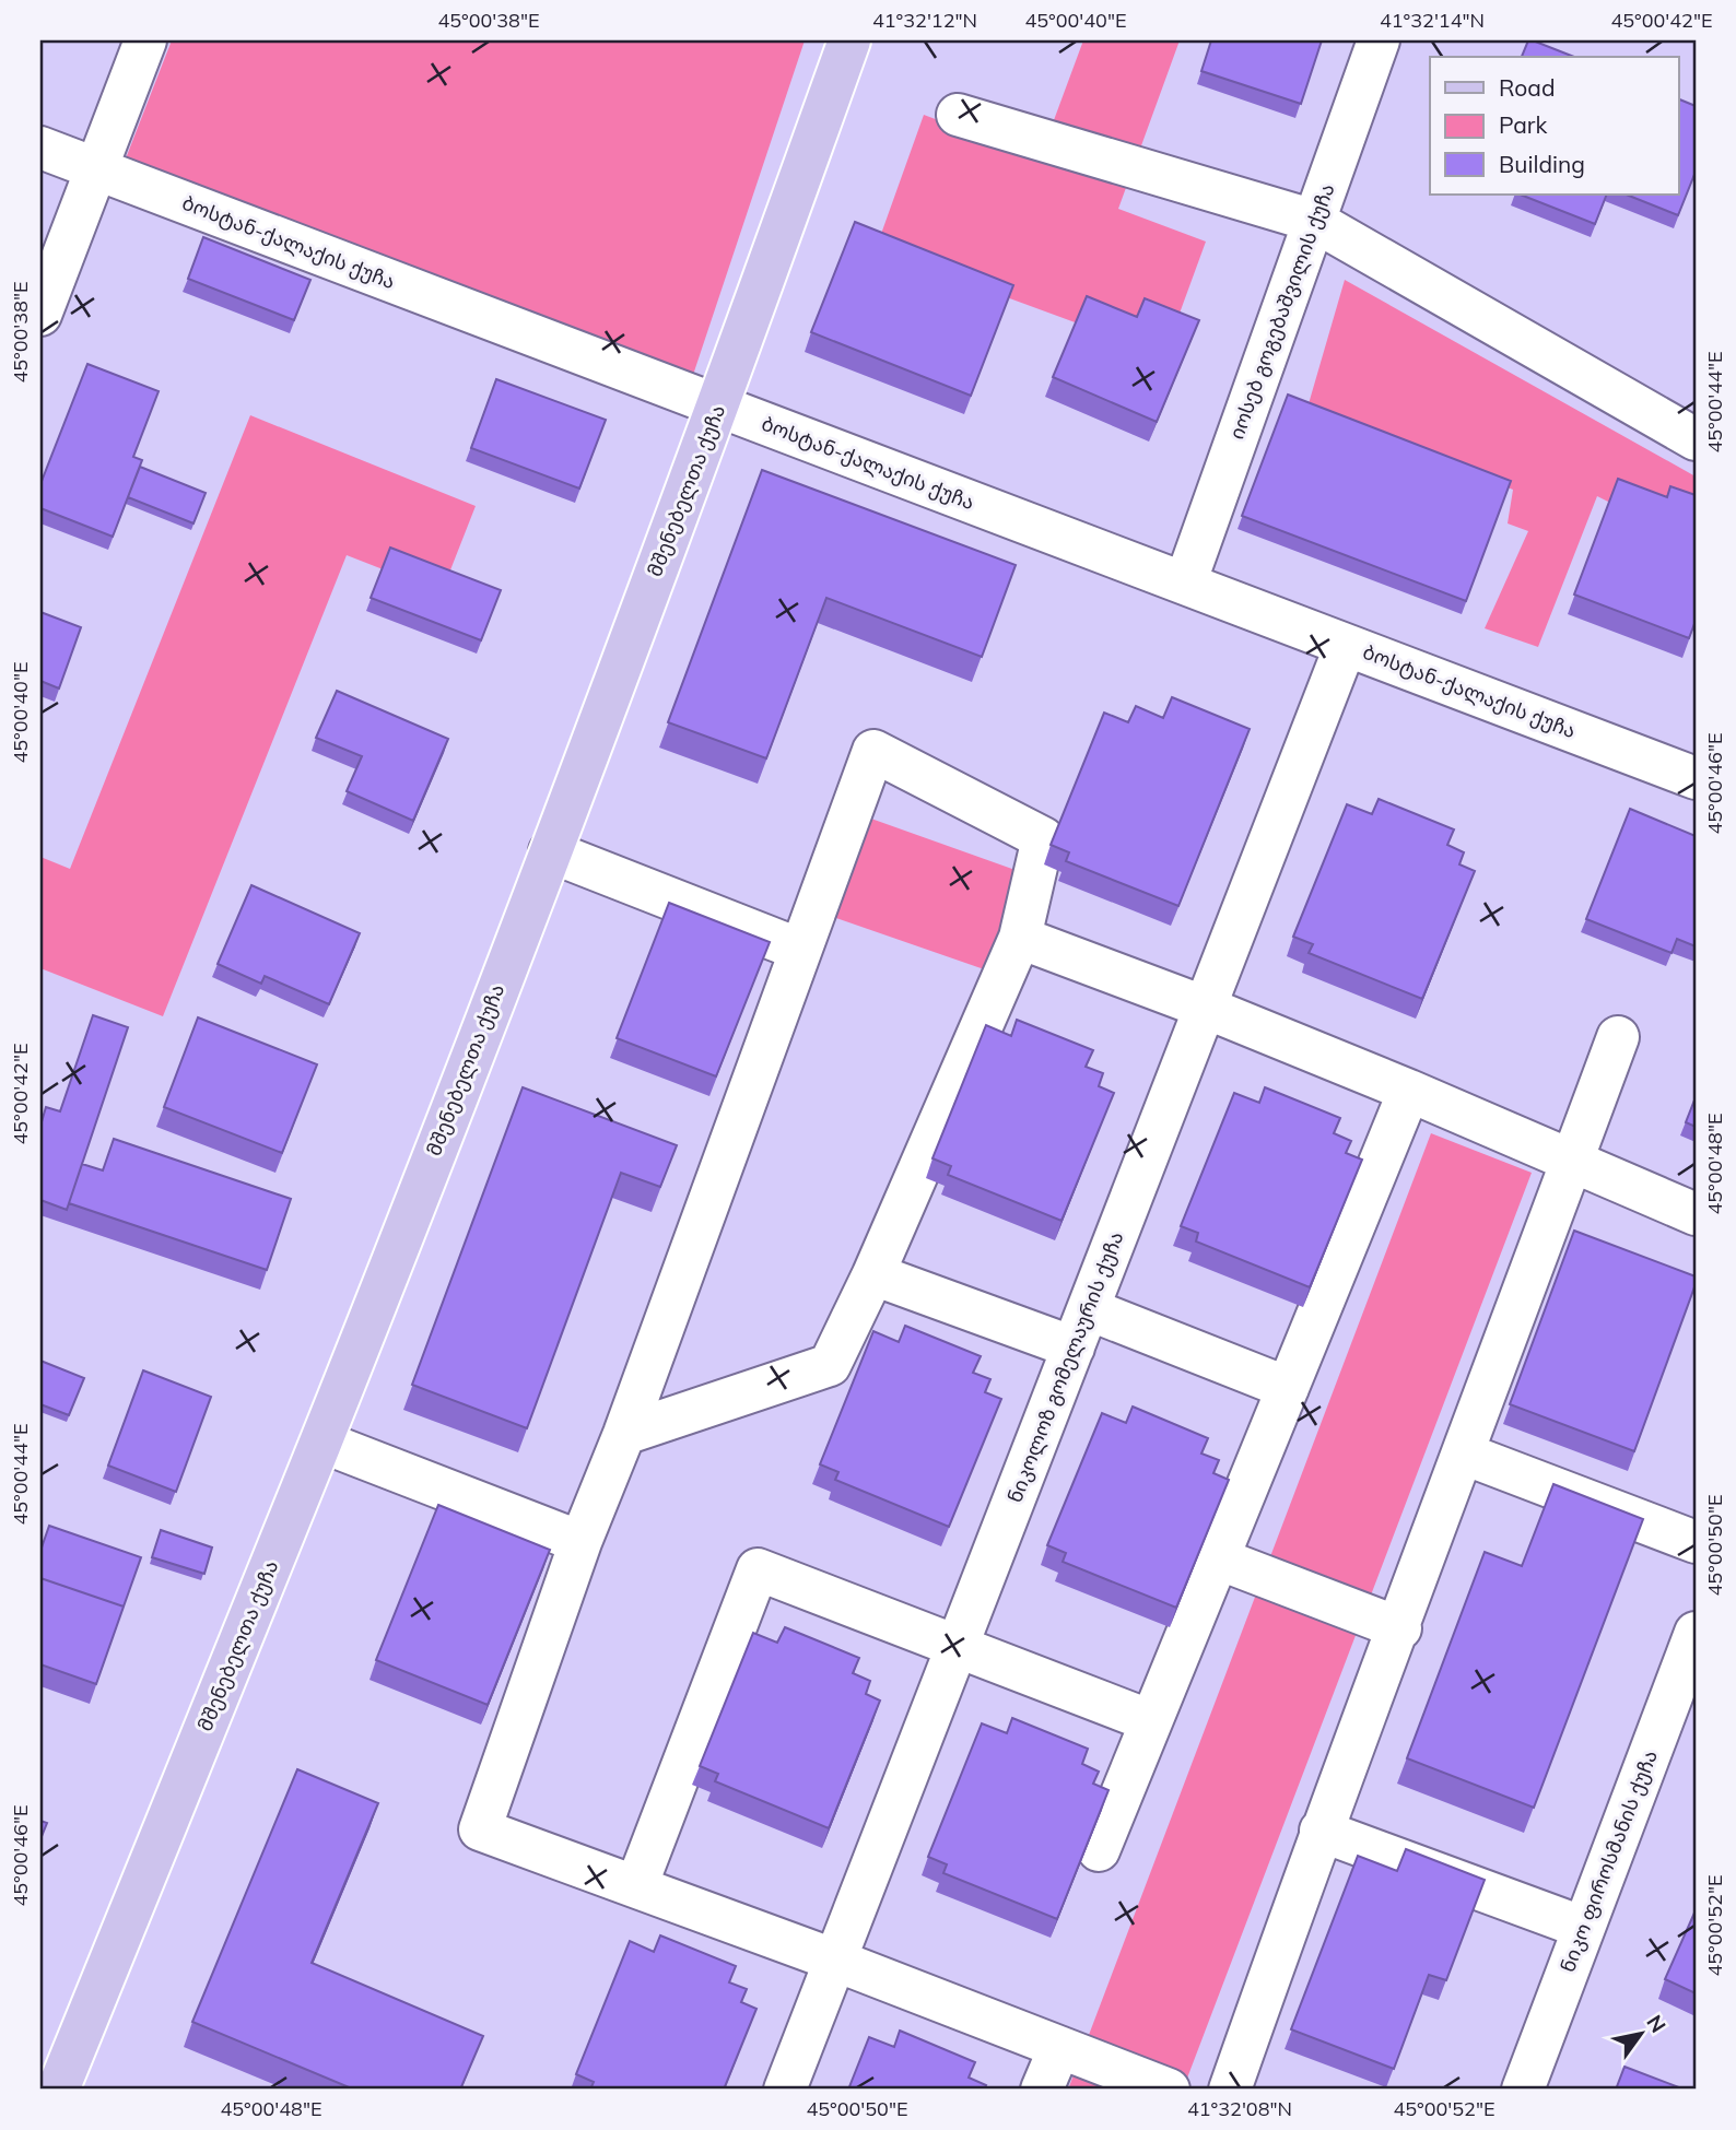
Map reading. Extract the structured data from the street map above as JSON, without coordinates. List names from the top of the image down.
{
  "streets": {
    "main road": ["მშენებელთა ქუჩა"],
    "street": [
      "ბოსტან-ქალაქის ქუჩა",
      "იოსებ გოგებაშვილის ქუჩა",
      "ნიკოლოზ გომელაურის ქუჩა",
      "ნიკო ფიროსმანის ქუჩა"
    ]
  },
  "crossings": [
    ["ბოსტან-ქალაქის ქუჩა", "იოსებ გოგებაშვილის ქუჩა"],
    ["ბოსტან-ქალაქის ქუჩა", "მშენებელთა ქუჩა"],
    ["ბოსტან-ქალაქის ქუჩა", "ნიკოლოზ გომელაურის ქუჩა"]
  ],
  "legend": ["Road", "Park", "Building"],
  "north": "top right",
  "coordinates": [
    "45°00'38\"E",
    "41°32'12\"N",
    "45°00'40\"E",
    "41°32'14\"N",
    "45°00'42\"E",
    "45°00'44\"E",
    "45°00'46\"E",
    "45°00'48\"E",
    "45°00'50\"E",
    "45°00'52\"E",
    "41°32'08\"N"
  ]
}
